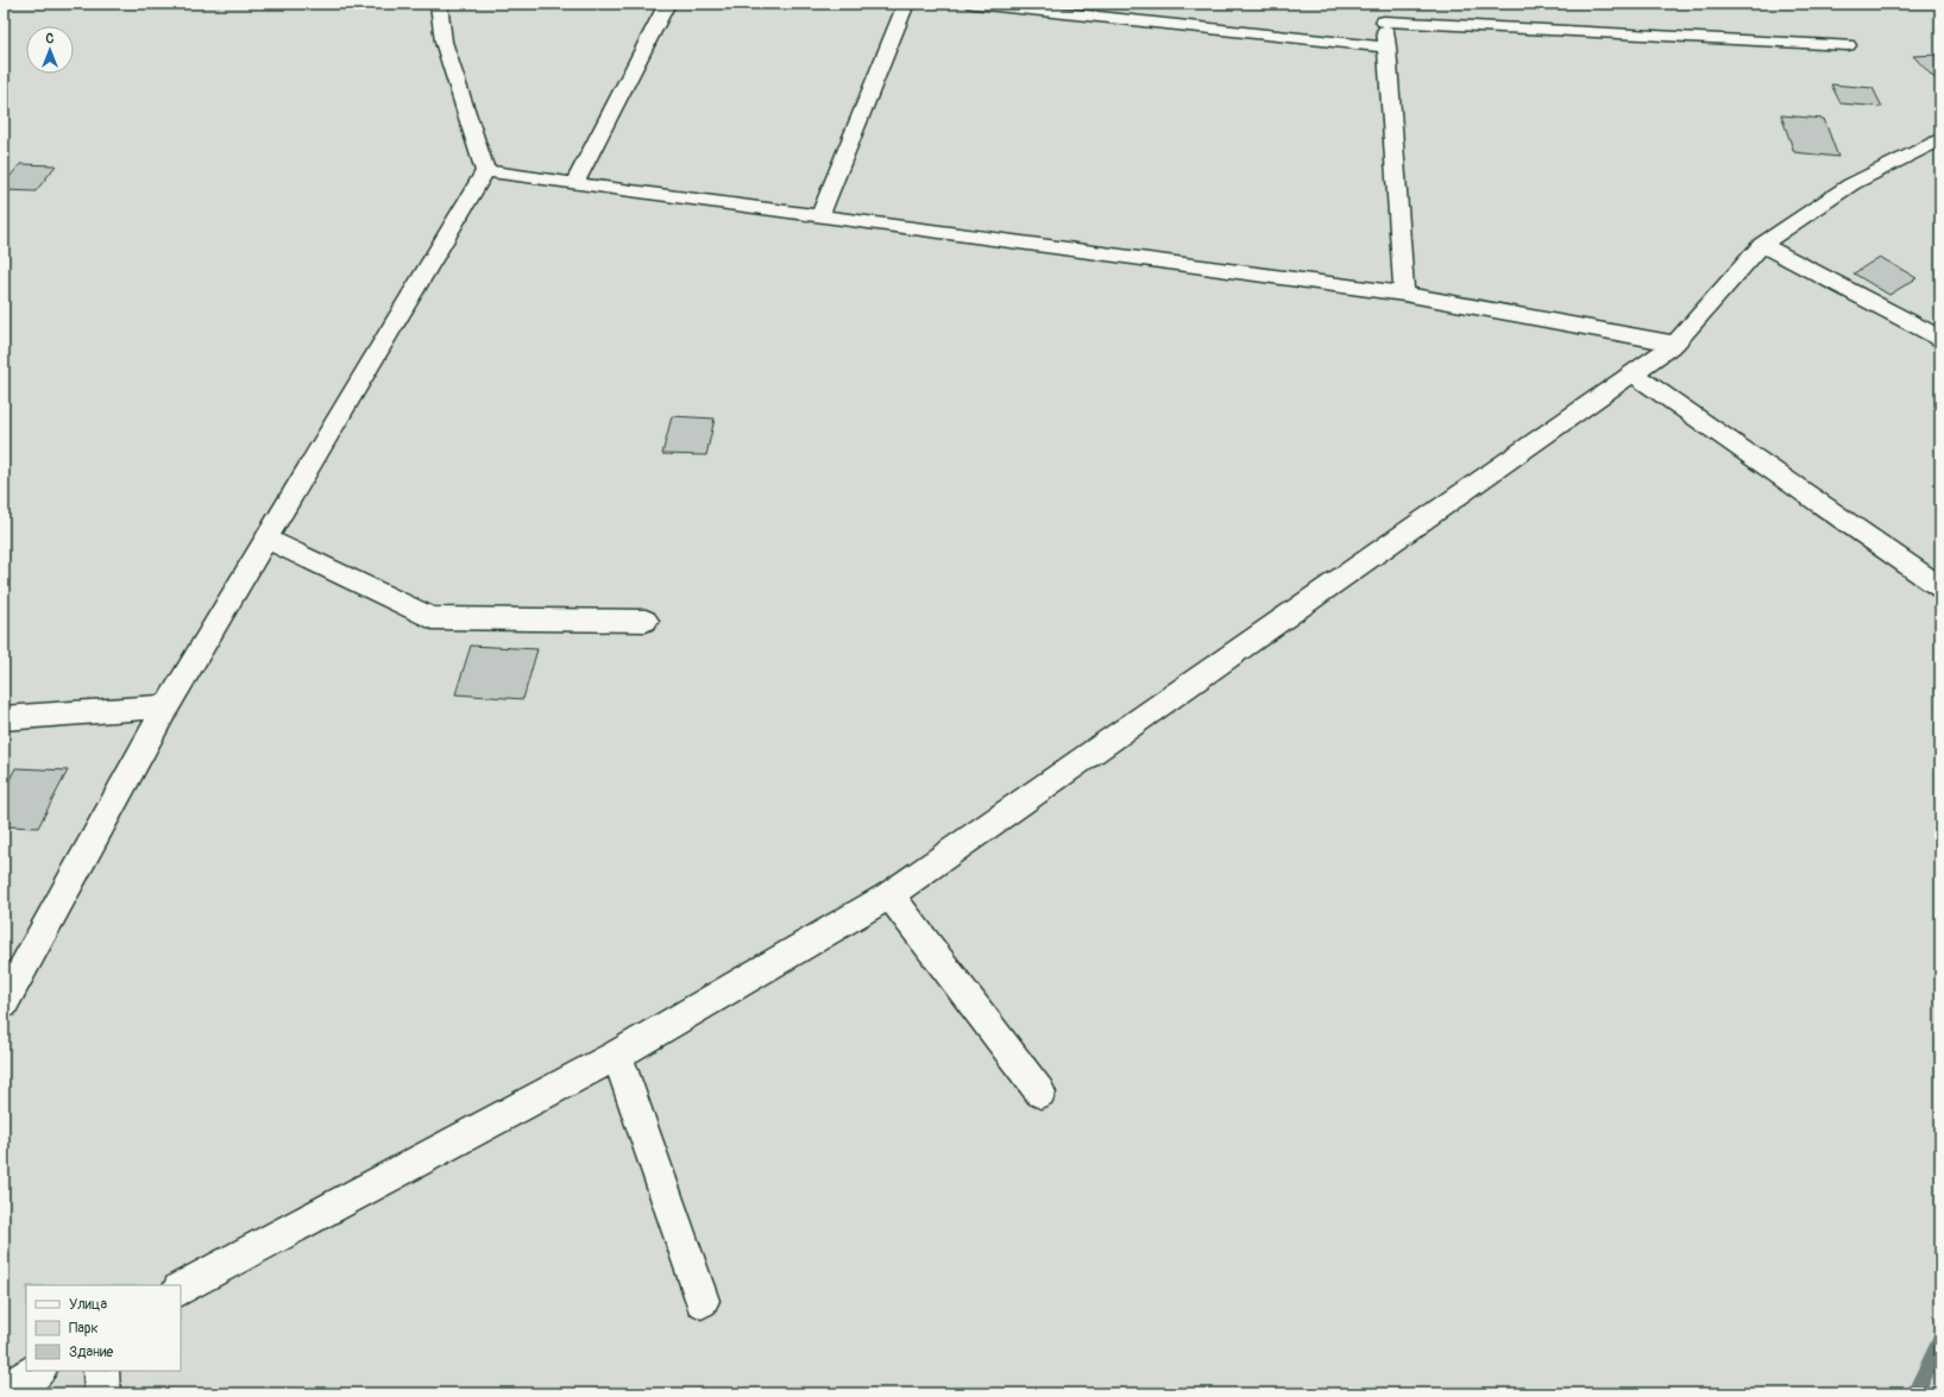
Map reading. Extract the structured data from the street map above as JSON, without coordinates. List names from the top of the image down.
{
  "legend": ["Улица", "Парк", "Здание"],
  "north": "top"
}
